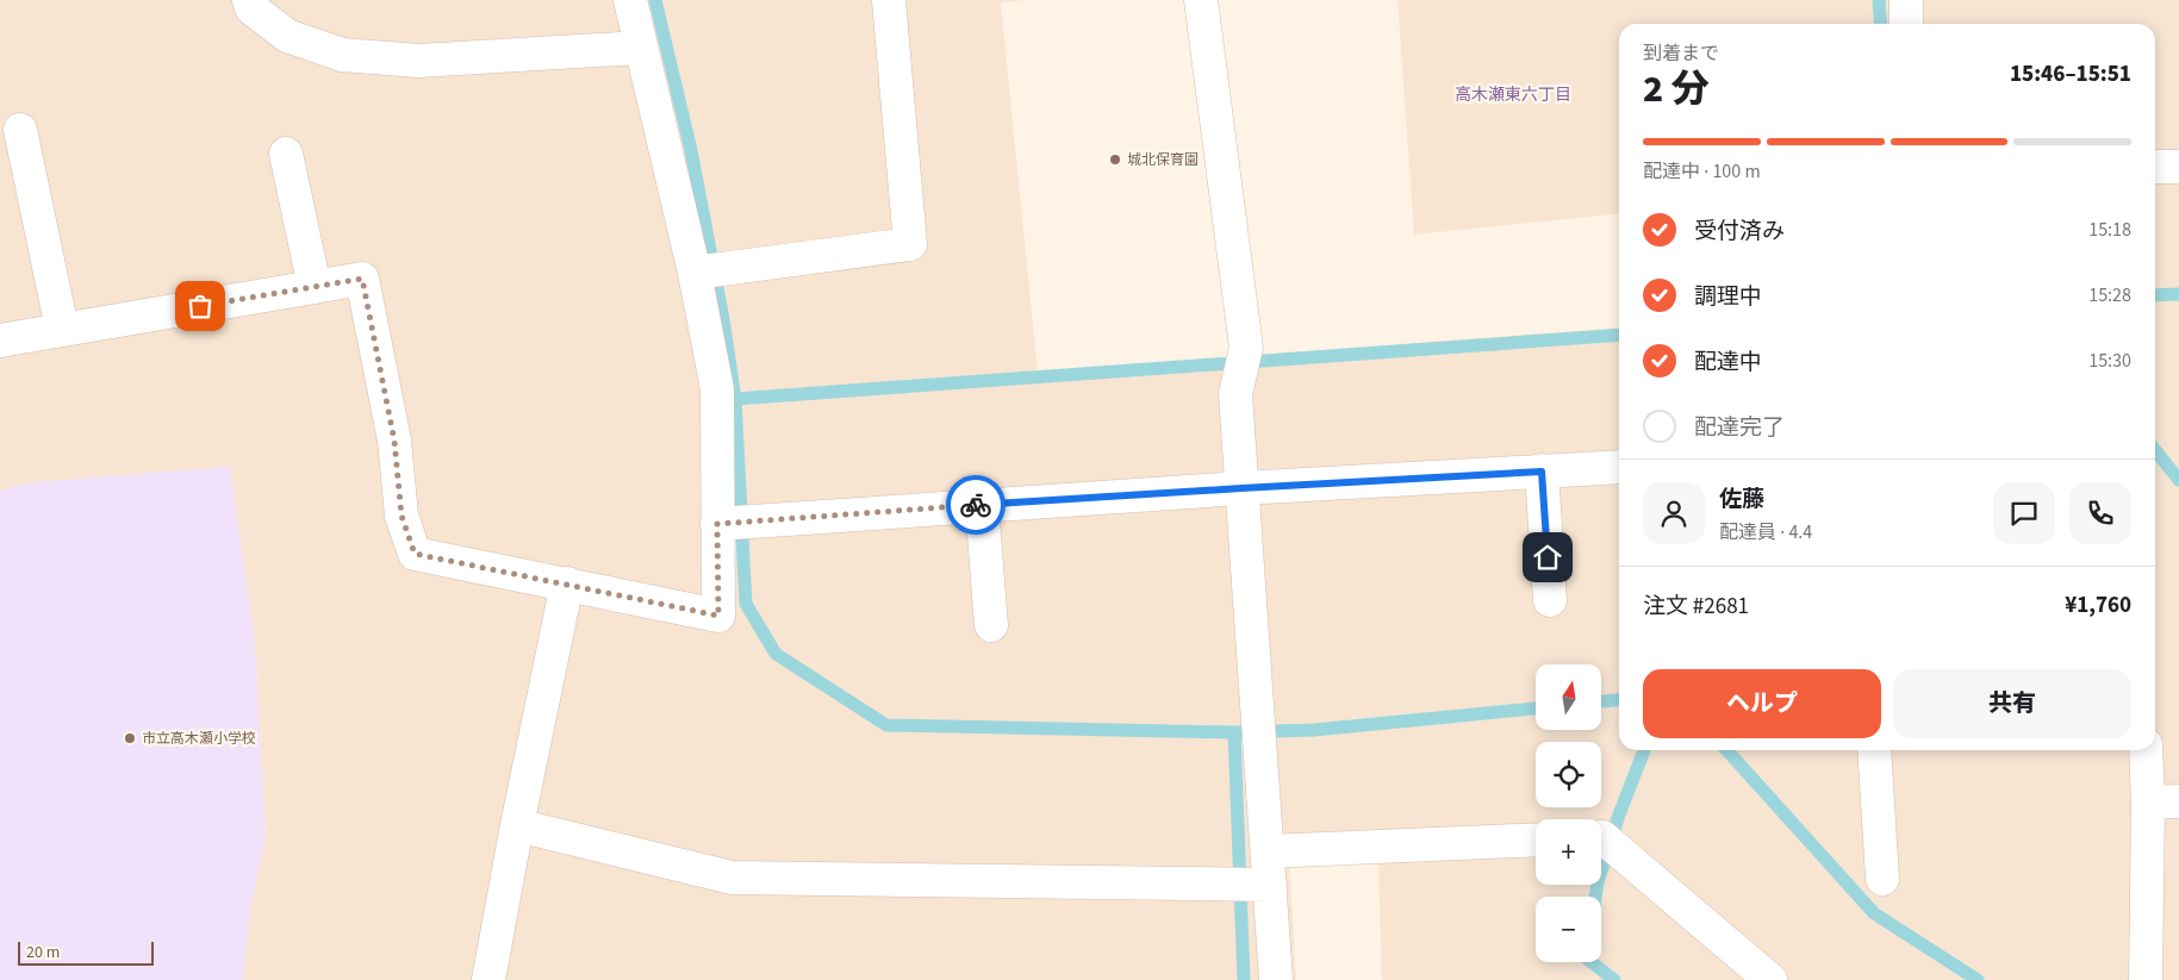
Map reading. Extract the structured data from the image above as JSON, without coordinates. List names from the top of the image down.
{
  "districts": ["高木瀬東六丁目"],
  "places": ["城北保育園", "市立高木瀬小学校"],
  "scale_bar": "20 m",
  "north": "top",
  "page": {
    "heading": ["2 分", "到着まで", "15:46–15:51"],
    "panel": [
      "佐藤",
      "配達員 · 4.4",
      "注文 #2681",
      "¥1,760"
    ],
    "bar": "配達中 · 100 m",
    "list": [
      ["受付済み", "15:18"],
      ["調理中", "15:28"],
      ["配達中", "15:30"],
      "配達完了"
    ],
    "buttons": ["ヘルプ", "共有"],
    "map_buttons": ["+", "−"],
    "scale": "20 m"
  }
}
